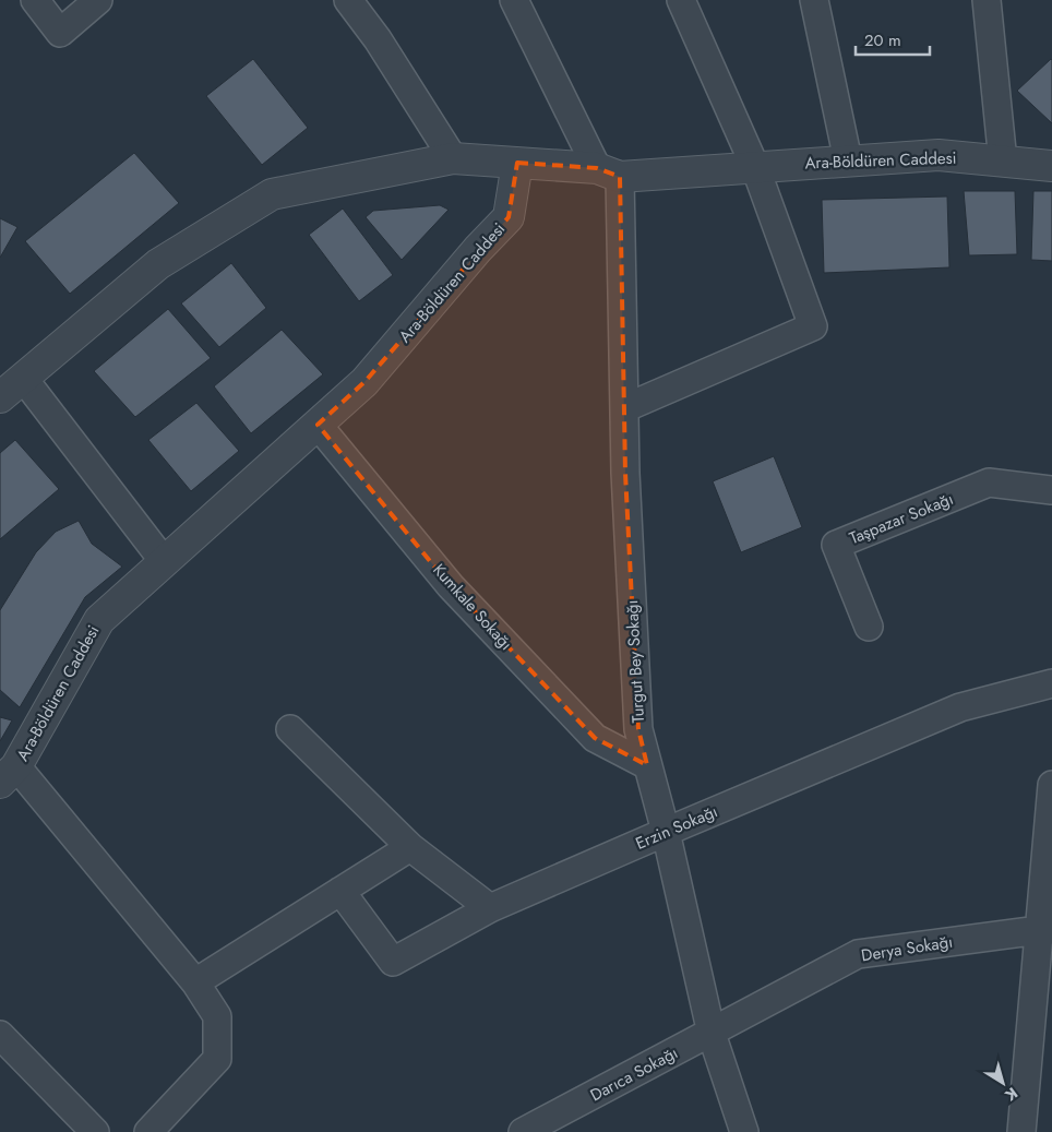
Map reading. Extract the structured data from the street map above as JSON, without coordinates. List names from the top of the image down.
{
  "streets": {
    "street": [
      "Ara-Böldüren Caddesi",
      "Taşpazar Sokağı",
      "Kumkale Sokağı",
      "Turgut Bey Sokağı",
      "Erzin Sokağı",
      "Derya Sokağı",
      "Darıca Sokağı"
    ]
  },
  "crossings": [
    ["Ara-Böldüren Caddesi", "Kumkale Sokağı"],
    ["Ara-Böldüren Caddesi", "Turgut Bey Sokağı"],
    ["Kumkale Sokağı", "Turgut Bey Sokağı"],
    ["Turgut Bey Sokağı", "Erzin Sokağı"],
    ["Turgut Bey Sokağı", "Darıca Sokağı"],
    ["Derya Sokağı", "Darıca Sokağı"]
  ],
  "scale_bar": "20 m",
  "north": "bottom right"
}
